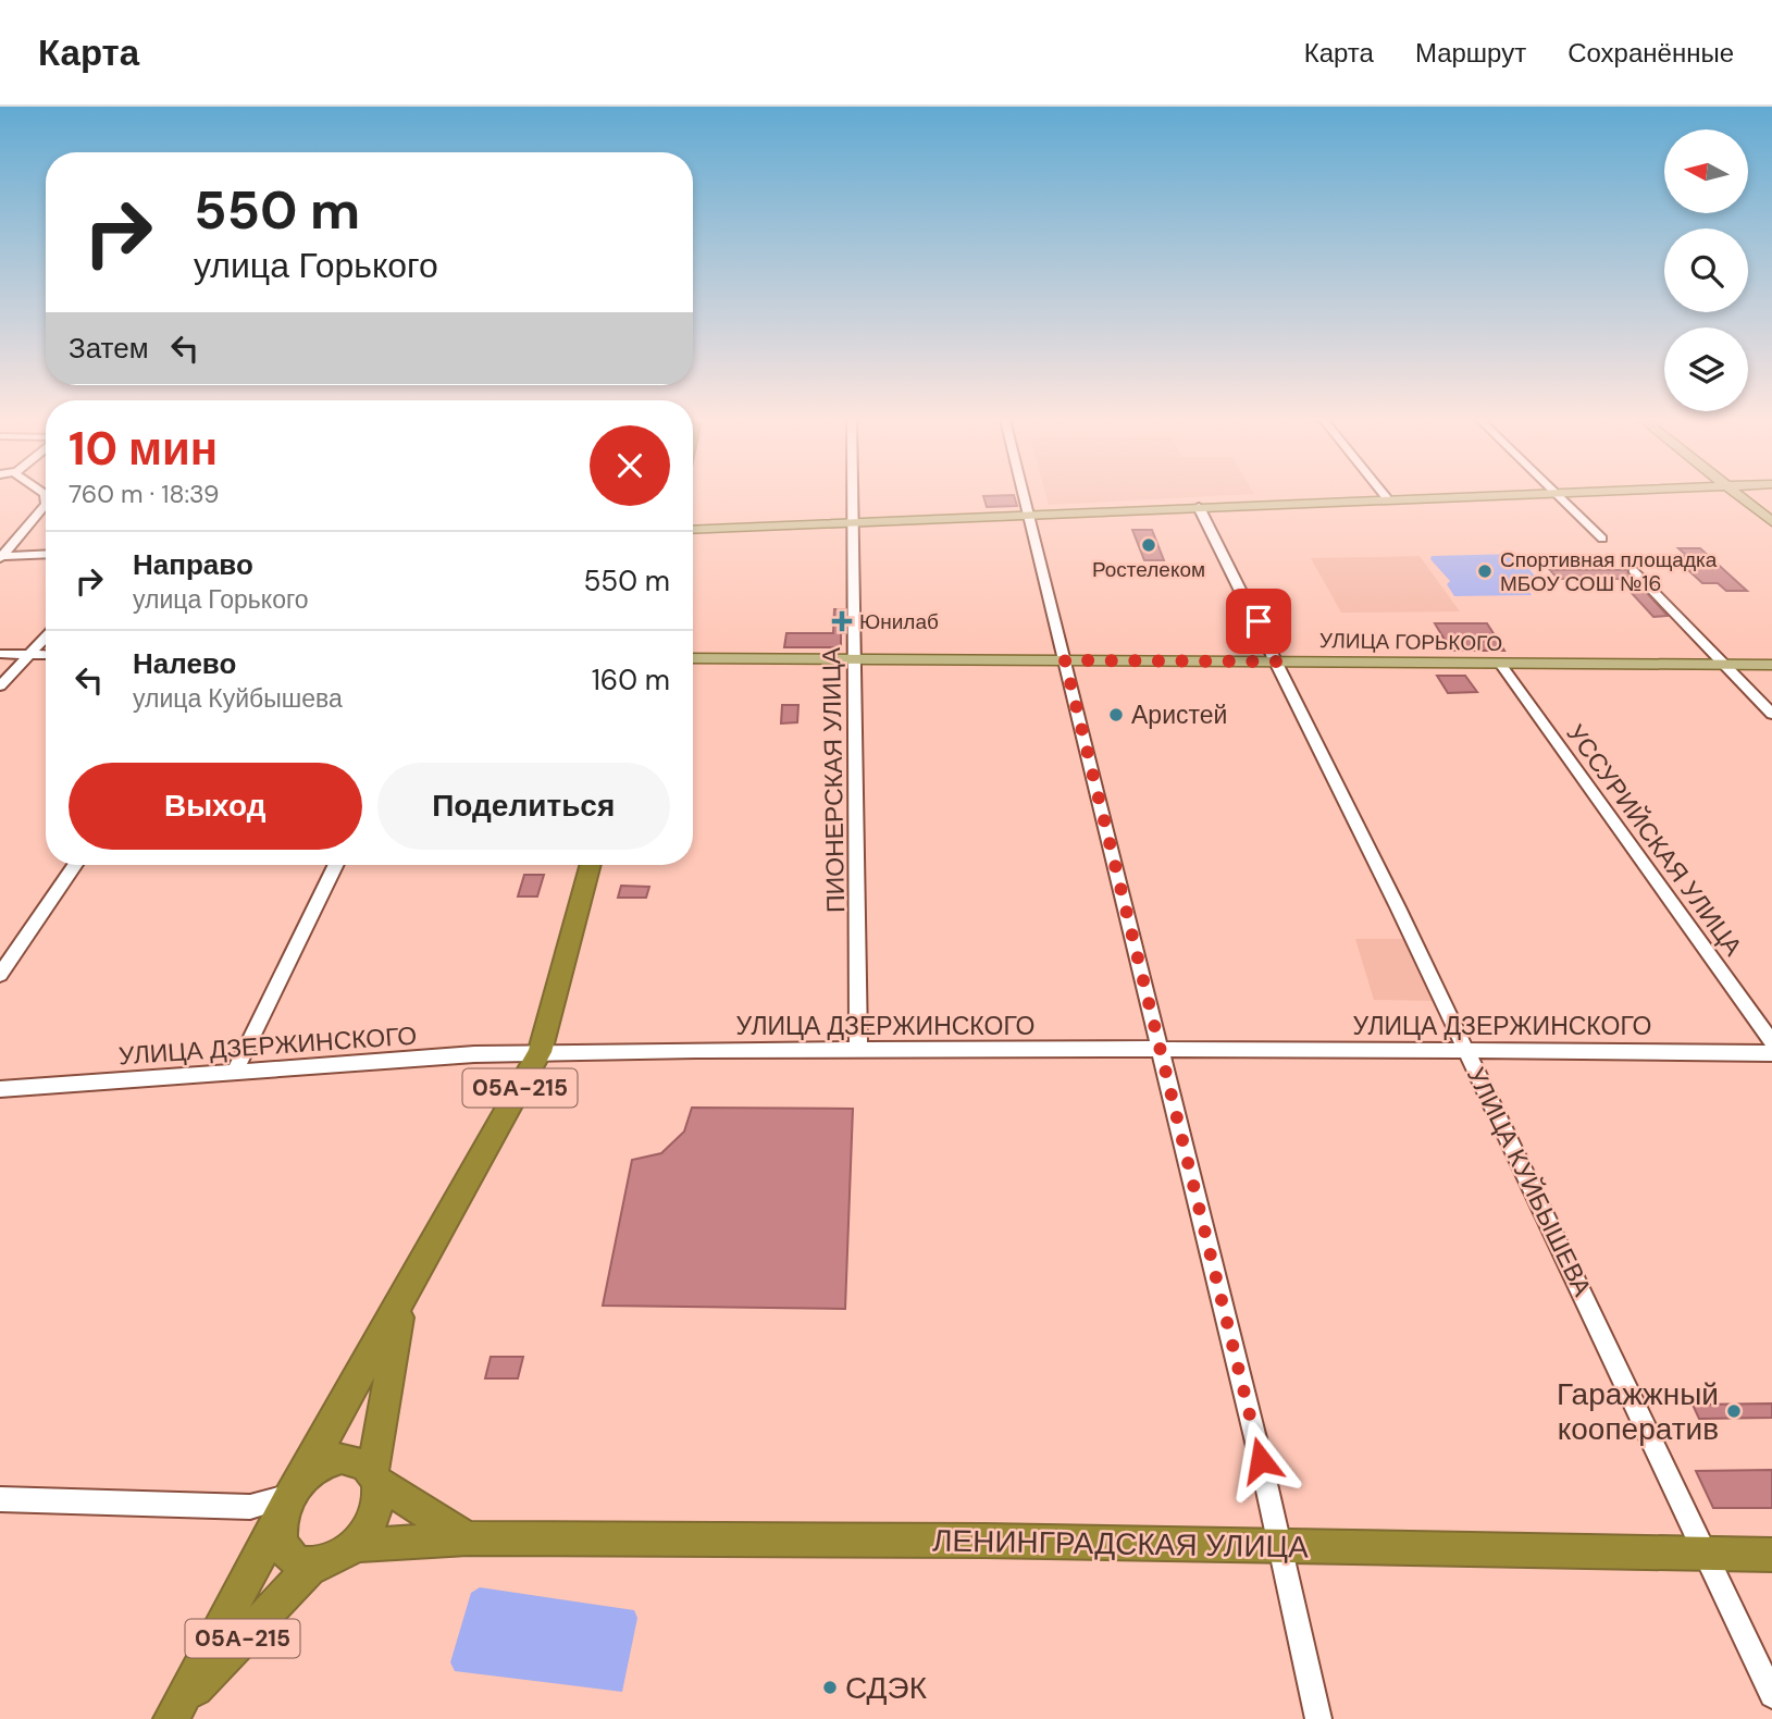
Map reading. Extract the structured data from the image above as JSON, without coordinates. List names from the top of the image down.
{
  "streets": {
    "highway": ["05А-215", "ЛЕНИНГРАДСКАЯ УЛИЦА"],
    "main road": ["УЛИЦА ГОРЬКОГО"],
    "street": [
      "ПИОНЕРСКАЯ УЛИЦА",
      "УССУРИЙСКАЯ УЛИЦА",
      "УЛИЦА ДЗЕРЖИНСКОГО",
      "УЛИЦА КУЙБЫШЕВА"
    ]
  },
  "crossings": [
    ["УЛИЦА ГОРЬКОГО", "ПИОНЕРСКАЯ УЛИЦА"],
    ["УЛИЦА ГОРЬКОГО", "УССУРИЙСКАЯ УЛИЦА"],
    ["УЛИЦА ГОРЬКОГО", "УЛИЦА КУЙБЫШЕВА"],
    ["ПИОНЕРСКАЯ УЛИЦА", "УЛИЦА ДЗЕРЖИНСКОГО"],
    ["УЛИЦА ДЗЕРЖИНСКОГО", "05А-215"],
    ["УЛИЦА ДЗЕРЖИНСКОГО", "УЛИЦА КУЙБЫШЕВА"],
    ["05А-215", "ЛЕНИНГРАДСКАЯ УЛИЦА"],
    ["УЛИЦА КУЙБЫШЕВА", "ЛЕНИНГРАДСКАЯ УЛИЦА"]
  ],
  "places": {
    "other": [
      "Ростелеком",
      "Спортивная площадка МБОУ СОШ №16",
      "Аристей",
      "Гаражжный кооператив",
      "СДЭК"
    ],
    "health": ["Юнилаб"]
  },
  "north": "left",
  "page": {
    "header": "Карта",
    "nav": ["Карта", "Маршрут", "Сохранённые"],
    "turn": ["550 m", "улица Горького"],
    "then": "Затем",
    "heading": ["10 мин", "760 m · 18:39"],
    "list": [
      {
        "name": "Направо",
        "note": "улица Горького",
        "value": "550 m"
      },
      {
        "name": "Налево",
        "note": "улица Куйбышева",
        "value": "160 m"
      }
    ],
    "buttons": ["Выход", "Поделиться"]
  }
}
